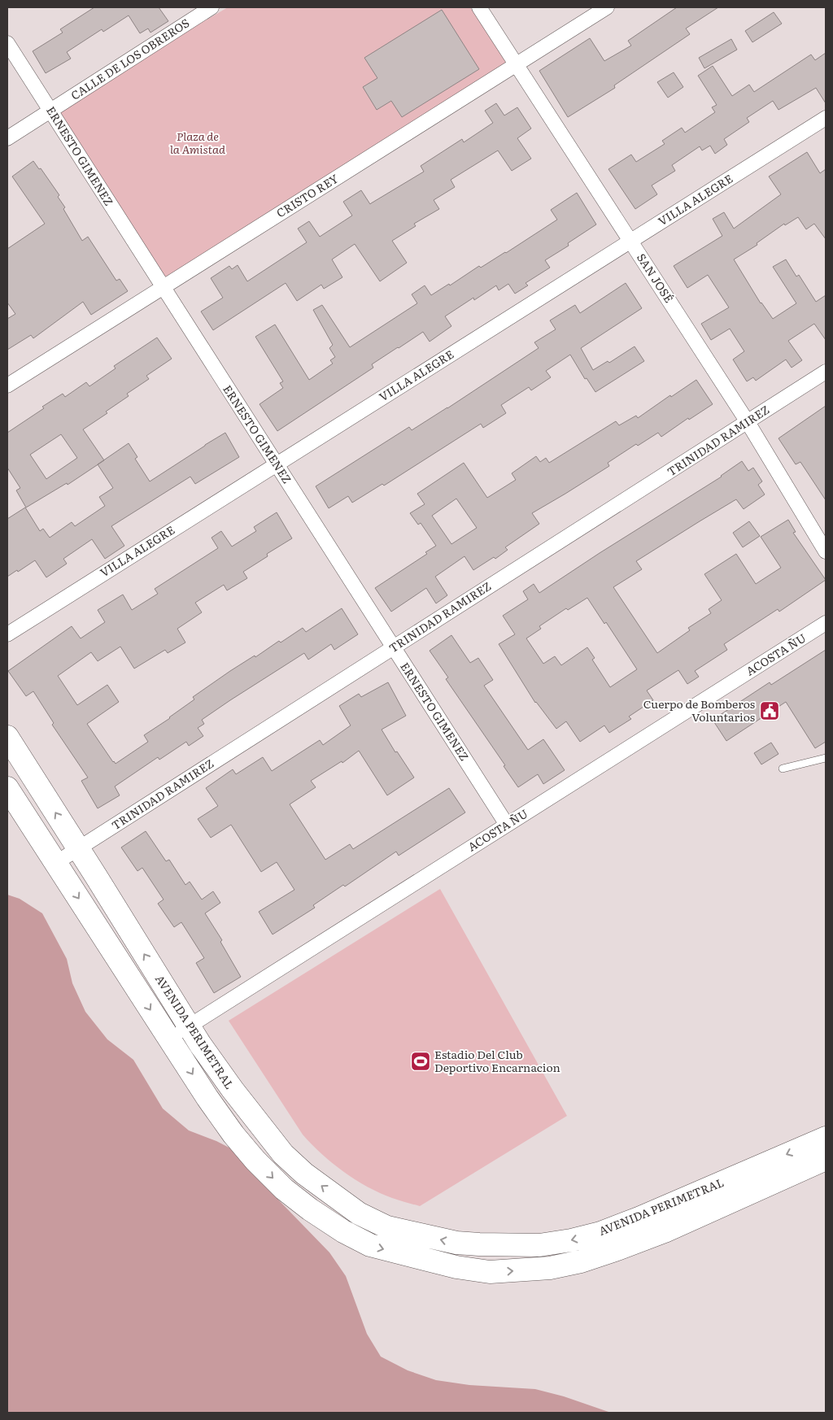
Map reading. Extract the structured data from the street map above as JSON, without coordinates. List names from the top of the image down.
{
  "streets": {
    "main road": ["AVENIDA PERIMETRAL"],
    "street": [
      "CALLE DE LOS OBREROS",
      "ERNESTO GIMENEZ",
      "CRISTO REY",
      "VILLA ALEGRE",
      "SAN JOSÉ",
      "TRINIDAD RAMIREZ",
      "ACOSTA ÑU"
    ]
  },
  "crossings": [
    ["CALLE DE LOS OBREROS", "ERNESTO GIMENEZ"],
    ["ERNESTO GIMENEZ", "CRISTO REY"],
    ["ERNESTO GIMENEZ", "VILLA ALEGRE"],
    ["ERNESTO GIMENEZ", "TRINIDAD RAMIREZ"],
    ["ERNESTO GIMENEZ", "ACOSTA ÑU"],
    ["CRISTO REY", "SAN JOSÉ"],
    ["VILLA ALEGRE", "SAN JOSÉ"],
    ["SAN JOSÉ", "TRINIDAD RAMIREZ"],
    ["TRINIDAD RAMIREZ", "AVENIDA PERIMETRAL"],
    ["ACOSTA ÑU", "AVENIDA PERIMETRAL"]
  ],
  "parks": ["Plaza de la Amistad"],
  "places": {
    "public building": ["Cuerpo de Bomberos Voluntarios"],
    "sports": ["Estadio Del Club Deportivo Encarnacion"]
  }
}
